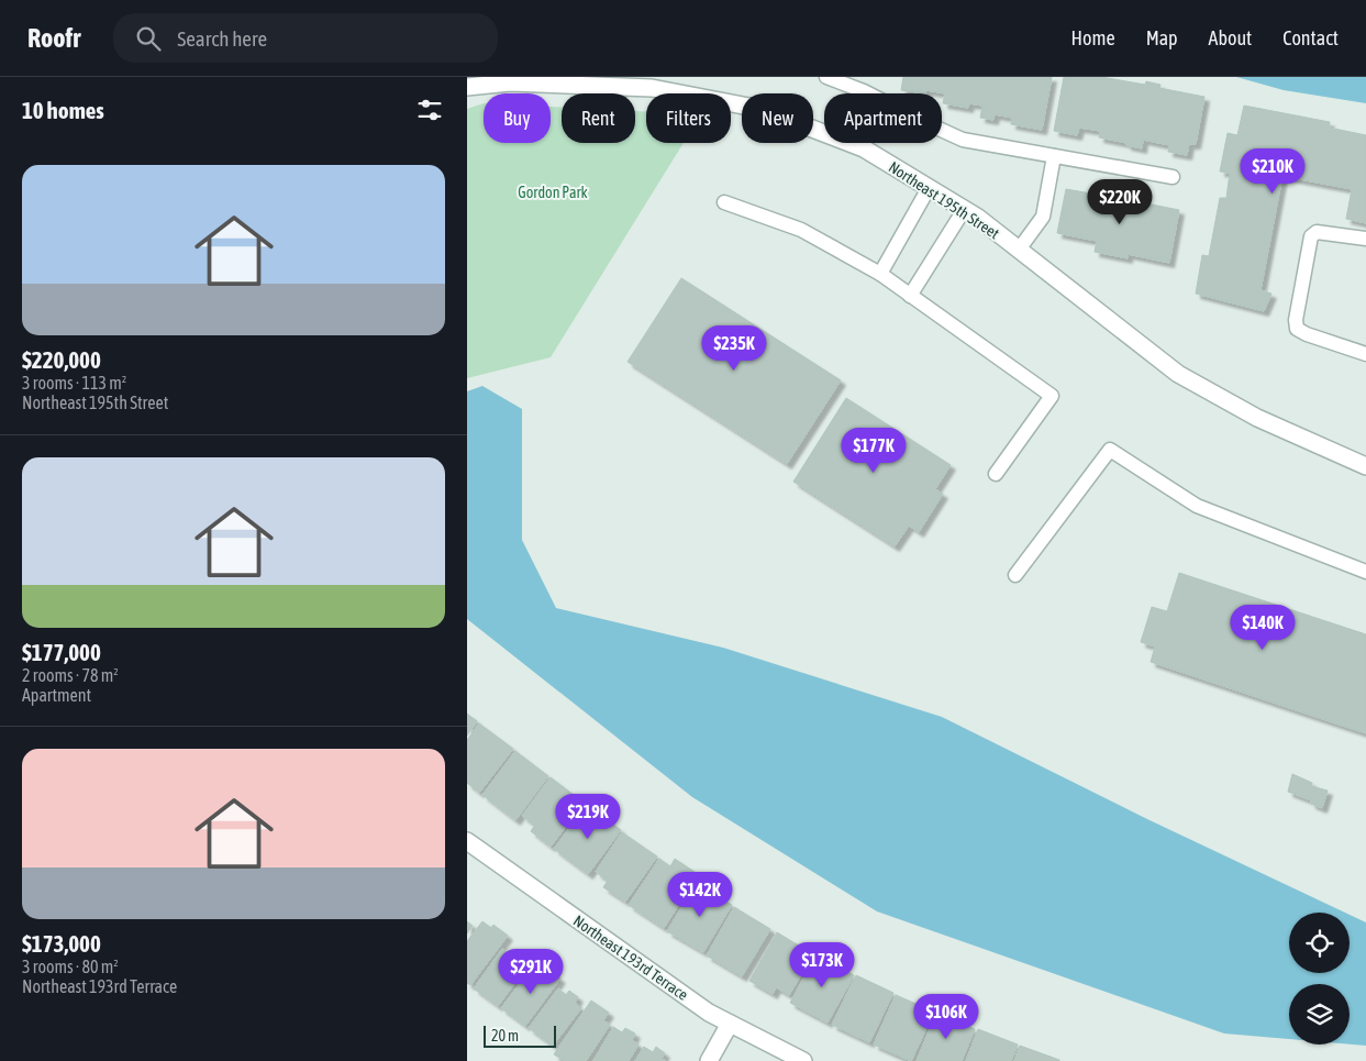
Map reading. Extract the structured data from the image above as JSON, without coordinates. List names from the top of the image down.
{
  "streets": {
    "street": ["Northeast 195th Street", "Northeast 193rd Terrace"]
  },
  "parks": ["Gordon Park"],
  "scale_bar": "20 m",
  "page": {
    "header": "Roofr",
    "search": "Search here",
    "nav": [
      "Home",
      "Map",
      "About",
      "Contact"
    ],
    "heading": "10 homes",
    "chip": [
      "Buy",
      "Rent",
      "Filters",
      "New",
      "Apartment"
    ],
    "list": [
      {
        "name": "$220,000",
        "note": "3 rooms · 113 m² · Northeast 195th Street"
      },
      {
        "name": "$177,000",
        "note": "2 rooms · 78 m² · Apartment"
      },
      {
        "name": "$173,000",
        "note": "3 rooms · 80 m² · Northeast 193rd Terrace"
      }
    ],
    "price": [
      "$210K",
      "$220K",
      "$235K",
      "$177K",
      "$140K",
      "$219K",
      "$142K",
      "$173K",
      "$291K",
      "$106K"
    ],
    "scale": "20 m"
  }
}
